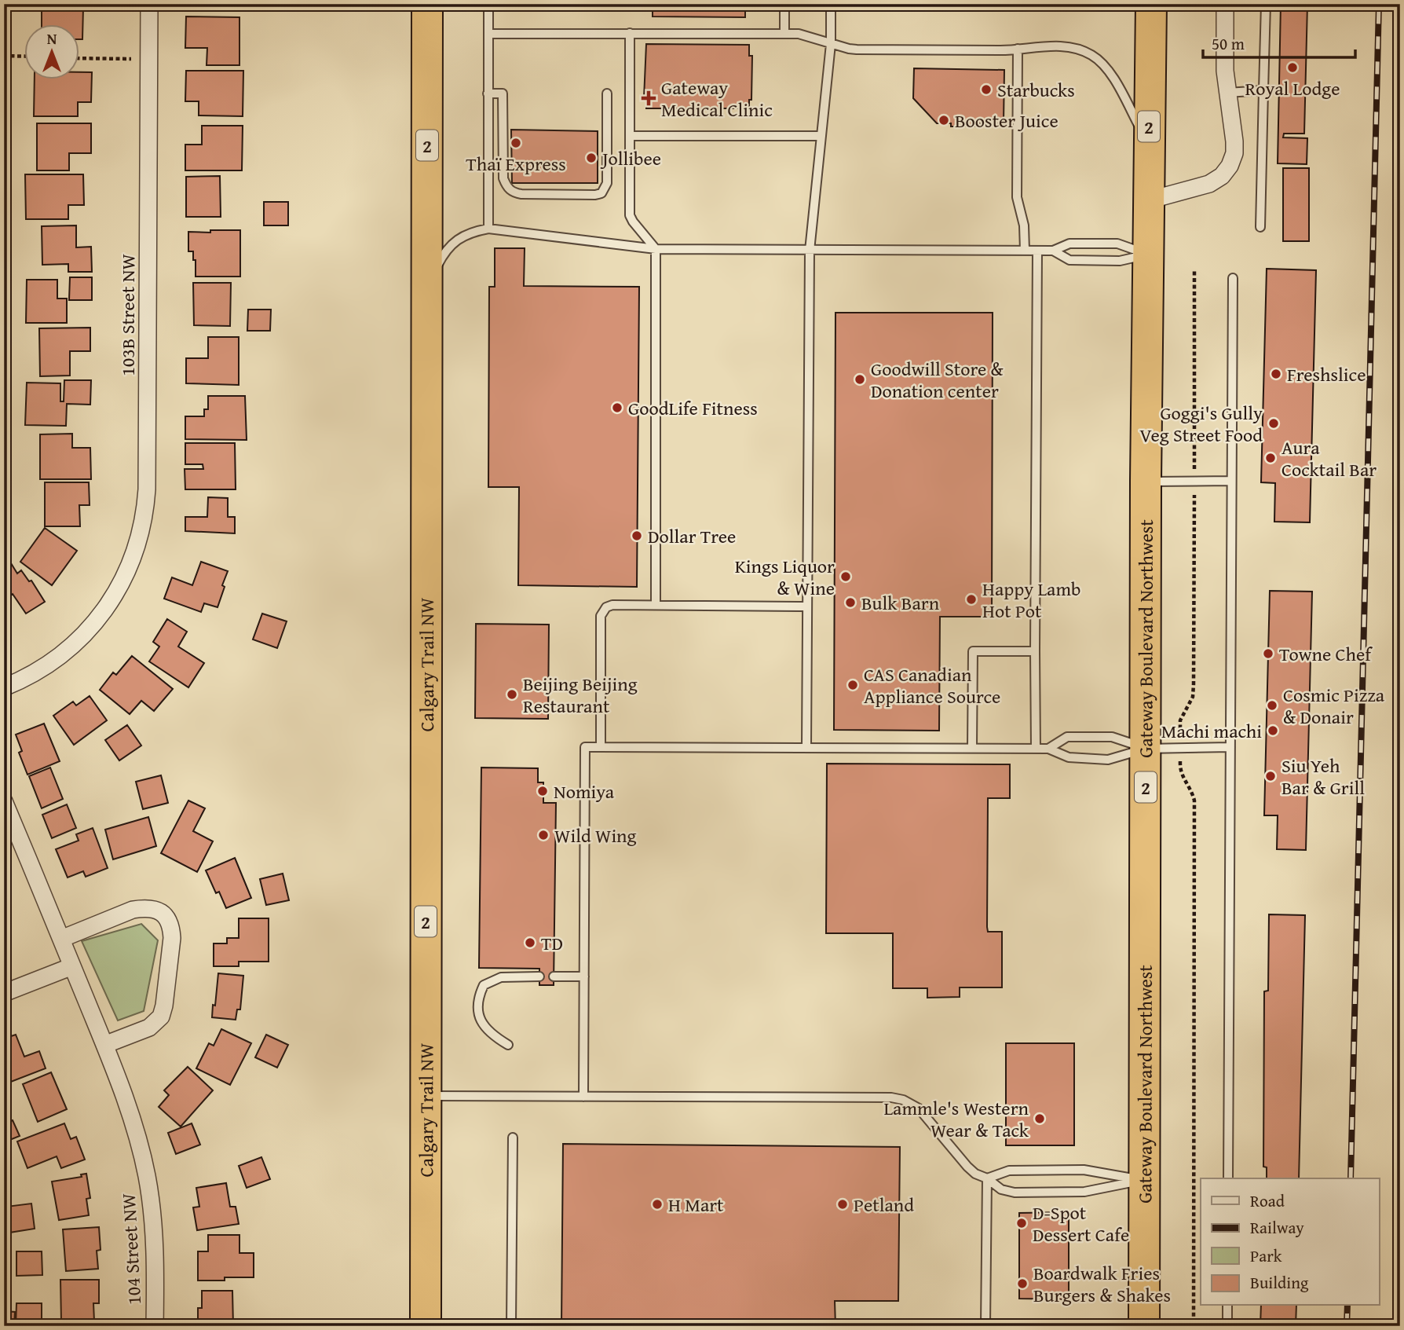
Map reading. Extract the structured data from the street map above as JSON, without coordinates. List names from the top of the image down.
{
  "streets": {
    "highway": ["2", "Gateway Boulevard Northwest", "Calgary Trail NW"],
    "street": ["103B Street NW", "104 Street NW"]
  },
  "crossings": [
    ["2", "Gateway Boulevard Northwest"]
  ],
  "places": {
    "other": [
      "Royal Lodge",
      "Starbucks",
      "Booster Juice",
      "Thaï Express",
      "Jollibee",
      "Freshslice",
      "Goodwill Store & Donation center",
      "GoodLife Fitness",
      "Goggi's Gully Veg Street Food",
      "Aura Cocktail Bar",
      "Dollar Tree",
      "Kings Liquor & Wine",
      "Happy Lamb Hot Pot",
      "Bulk Barn",
      "Towne Chef",
      "CAS Canadian Appliance Source",
      "Beijing Beijing Restaurant",
      "Cosmic Pizza & Donair",
      "Machi machi",
      "Siu Yeh Bar & Grill",
      "Nomiya",
      "Wild Wing",
      "TD",
      "Lammle's Western Wear & Tack",
      "H Mart",
      "Petland",
      "D-Spot Dessert Cafe",
      "Boardwalk Fries Burgers & Shakes"
    ],
    "health": ["Gateway Medical Clinic"]
  },
  "legend": [
    "Road",
    "Railway",
    "Park",
    "Building"
  ],
  "scale_bar": "50 m",
  "north": "top"
}
